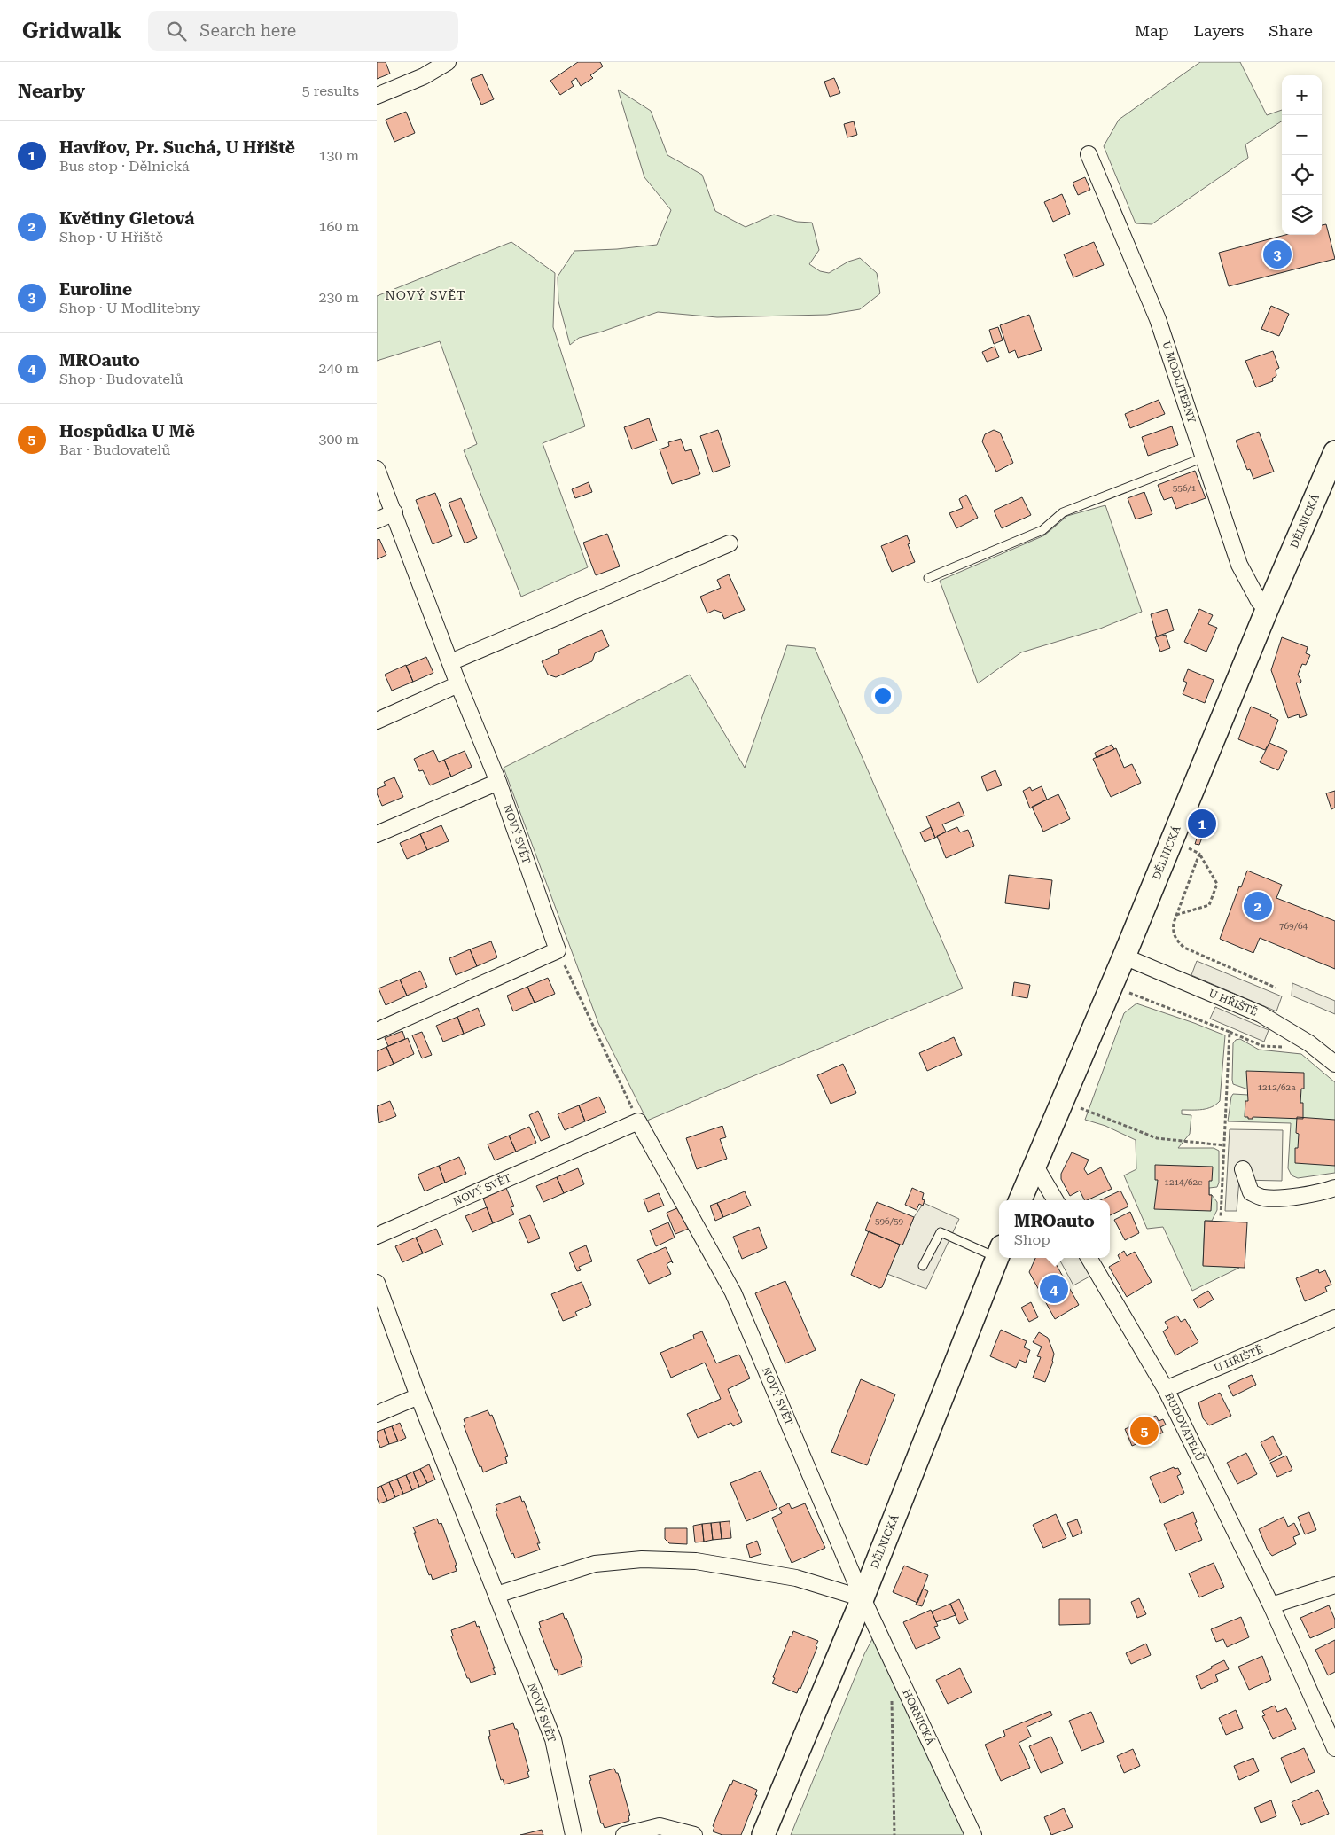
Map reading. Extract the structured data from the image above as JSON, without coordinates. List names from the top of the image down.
{
  "streets": {
    "street": [
      "U MODLITEBNY",
      "DĚLNICKÁ",
      "NOVÝ SVĚT",
      "U HŘIŠTĚ",
      "BUDOVATELŮ",
      "HORNICKÁ"
    ]
  },
  "crossings": [
    ["U MODLITEBNY", "DĚLNICKÁ"],
    ["DĚLNICKÁ", "NOVÝ SVĚT"],
    ["DĚLNICKÁ", "U HŘIŠTĚ"],
    ["DĚLNICKÁ", "HORNICKÁ"],
    ["NOVÝ SVĚT", "HORNICKÁ"],
    ["U HŘIŠTĚ", "BUDOVATELŮ"]
  ],
  "districts": ["NOVÝ SVĚT"],
  "house_numbers": [
    "556/1",
    "769/64",
    "1212/62a",
    "1214/62c",
    "596/59"
  ],
  "page": {
    "header": "Gridwalk",
    "search": "Search here",
    "nav": ["Map", "Layers", "Share"],
    "heading": ["Nearby", "5 results"],
    "map_buttons": ["+", "−"],
    "list": [
      {
        "mark": "1",
        "name": "Havířov, Pr. Suchá, U Hřiště",
        "note": "Bus stop · Dělnická",
        "value": "130 m"
      },
      {
        "mark": "2",
        "name": "Květiny Gletová",
        "note": "Shop · U Hřiště",
        "value": "160 m"
      },
      {
        "mark": "3",
        "name": "Euroline",
        "note": "Shop · U Modlitebny",
        "value": "230 m"
      },
      {
        "mark": "4",
        "name": "MROauto",
        "note": "Shop · Budovatelů",
        "value": "240 m"
      },
      {
        "mark": "5",
        "name": "Hospůdka U Mě",
        "note": "Bar · Budovatelů",
        "value": "300 m"
      }
    ],
    "pins": [
      "3",
      "1",
      "2",
      "4",
      "5"
    ],
    "popup": ["MROauto", "Shop"]
  }
}
